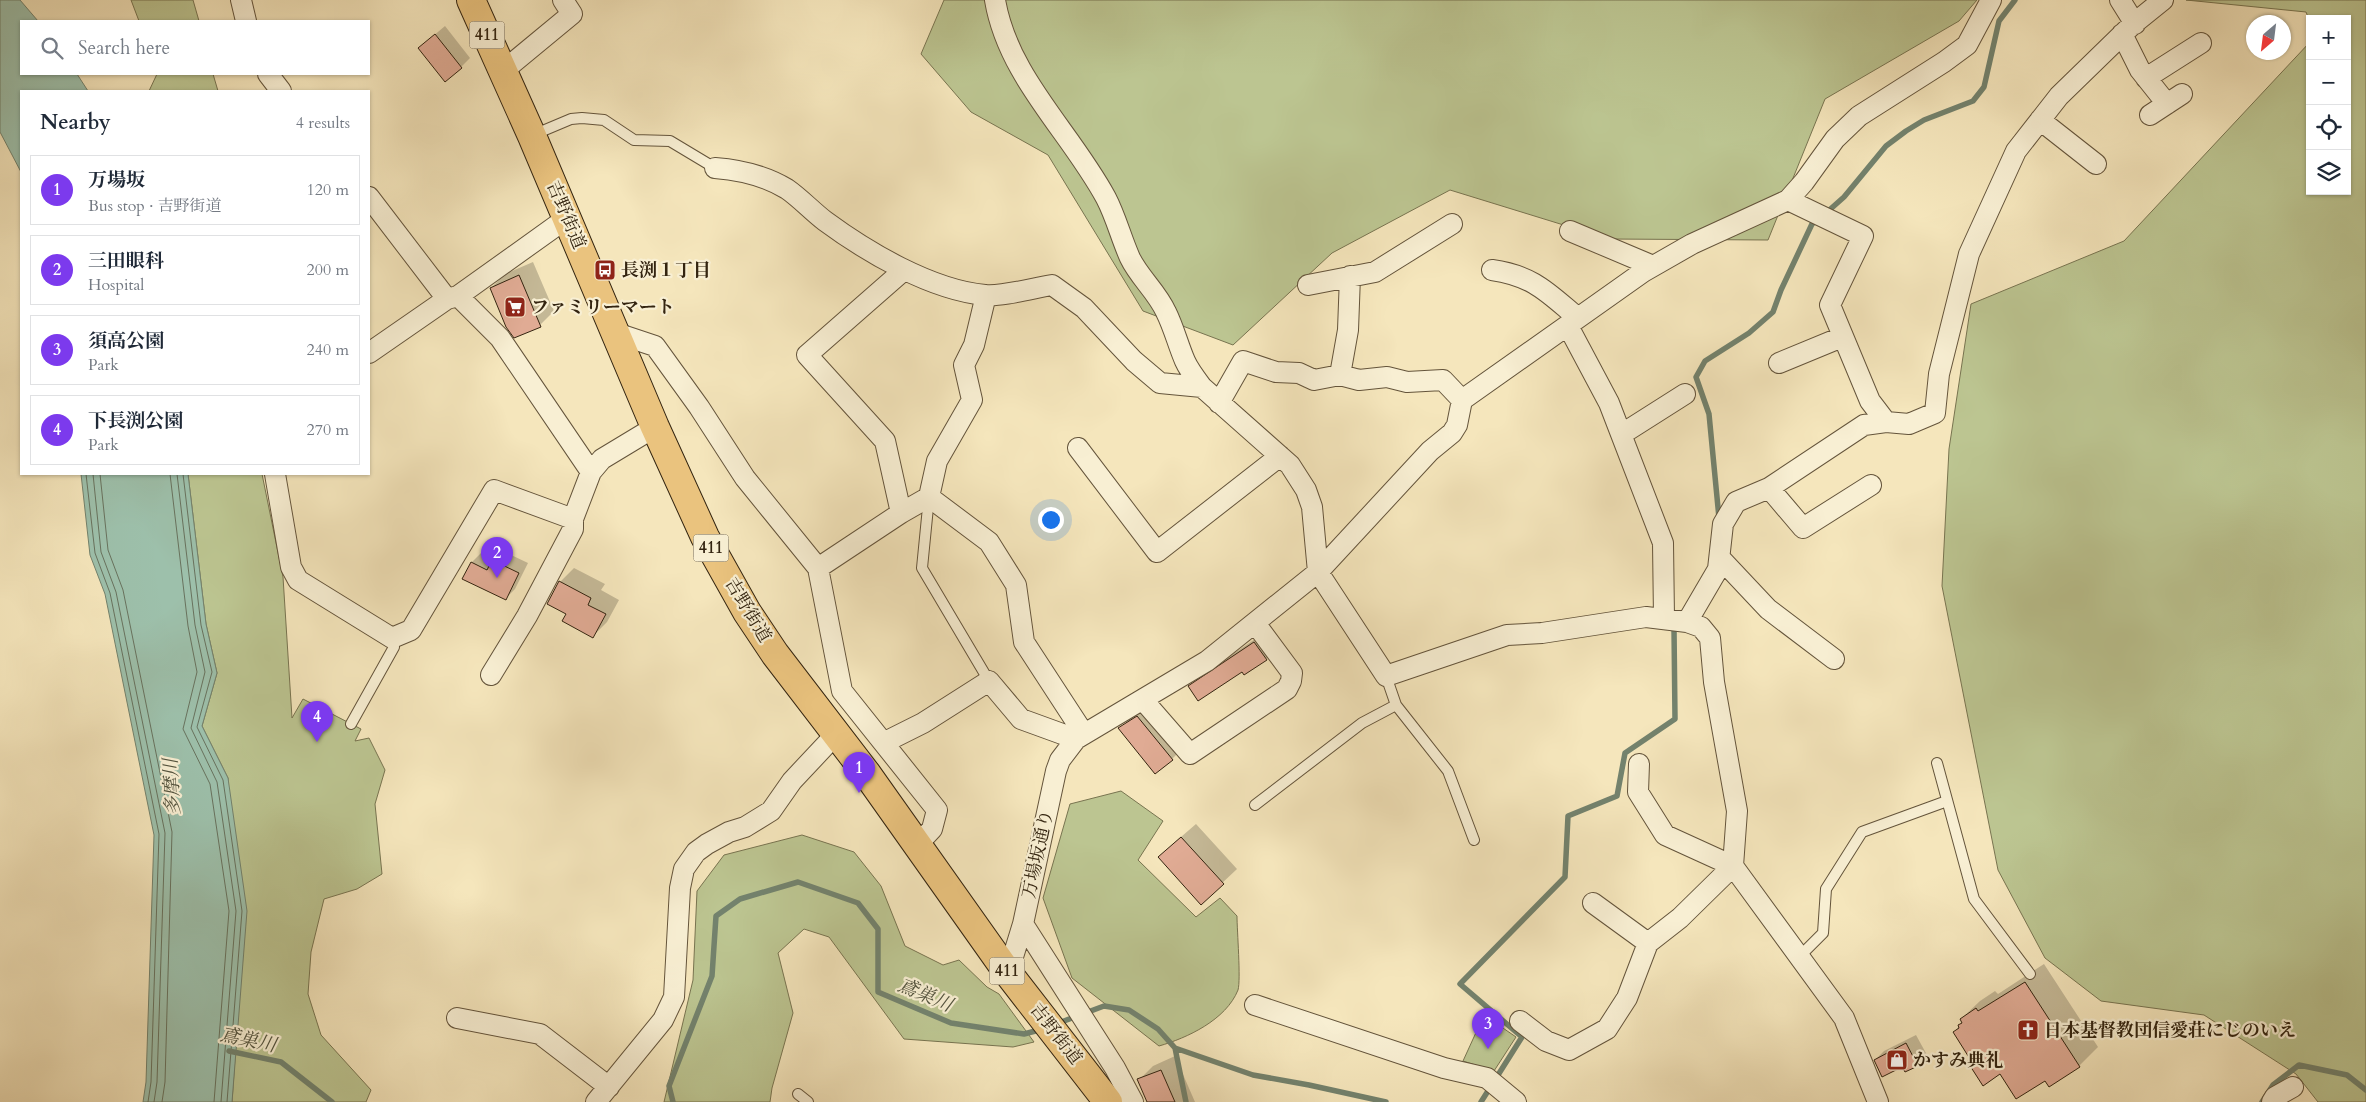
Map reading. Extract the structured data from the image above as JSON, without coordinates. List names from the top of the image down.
{
  "streets": {
    "highway": ["411", "吉野街道"],
    "street": ["万場坂通り"]
  },
  "crossings": [
    ["吉野街道", "万場坂通り"]
  ],
  "water": ["多摩川", "鳶巣川"],
  "places": {
    "bus stop": ["長渕１丁目"],
    "supermarket": ["ファミリーマート"],
    "church": ["日本基督教団信愛荘にじのいえ"],
    "shop": ["かすみ典礼"]
  },
  "north": "bottom left",
  "page": {
    "map_buttons": ["+", "−"],
    "search": "Search here",
    "heading": ["Nearby", "4 results"],
    "list": [
      {
        "mark": "1",
        "name": "万場坂",
        "note": "Bus stop · 吉野街道",
        "value": "120 m"
      },
      {
        "mark": "2",
        "name": "三田眼科",
        "note": "Hospital",
        "value": "200 m"
      },
      {
        "mark": "3",
        "name": "須高公園",
        "note": "Park",
        "value": "240 m"
      },
      {
        "mark": "4",
        "name": "下長渕公園",
        "note": "Park",
        "value": "270 m"
      }
    ],
    "pins": [
      "2",
      "4",
      "1",
      "3"
    ]
  }
}
